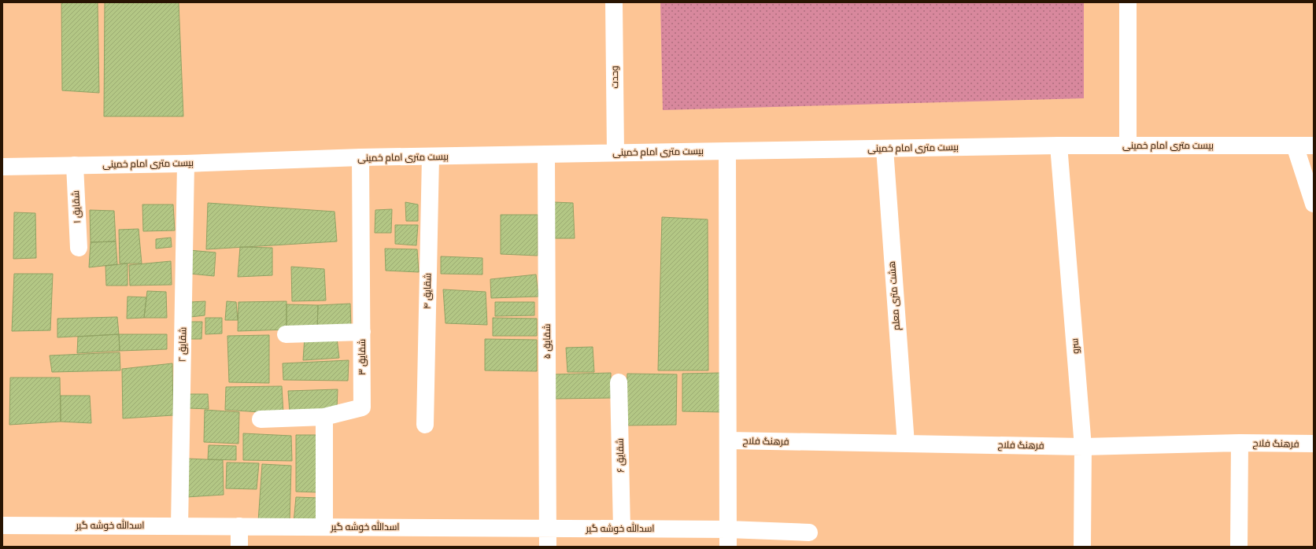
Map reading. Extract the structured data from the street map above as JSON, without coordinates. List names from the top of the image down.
{
  "streets": {
    "street": [
      "وحدت",
      "بیست متری امام خمینی",
      "شقایق ۱",
      "شقایق ۴",
      "هشت متری معلم",
      "شقایق ۵",
      "شقایق ۲",
      "سرو",
      "شقایق ۳",
      "فرهنگ فلاح",
      "شقایق ۶",
      "اسدالله خوشه گیر"
    ]
  },
  "crossings": [
    ["وحدت", "بیست متری امام خمینی"],
    ["بیست متری امام خمینی", "شقایق ۱"],
    ["بیست متری امام خمینی", "شقایق ۴"],
    ["بیست متری امام خمینی", "هشت متری معلم"],
    ["بیست متری امام خمینی", "شقایق ۵"],
    ["بیست متری امام خمینی", "شقایق ۲"],
    ["بیست متری امام خمینی", "سرو"],
    ["بیست متری امام خمینی", "شقایق ۳"],
    ["هشت متری معلم", "فرهنگ فلاح"],
    ["شقایق ۵", "اسدالله خوشه گیر"],
    ["شقایق ۲", "اسدالله خوشه گیر"],
    ["سرو", "فرهنگ فلاح"],
    ["شقایق ۶", "اسدالله خوشه گیر"]
  ]
}
